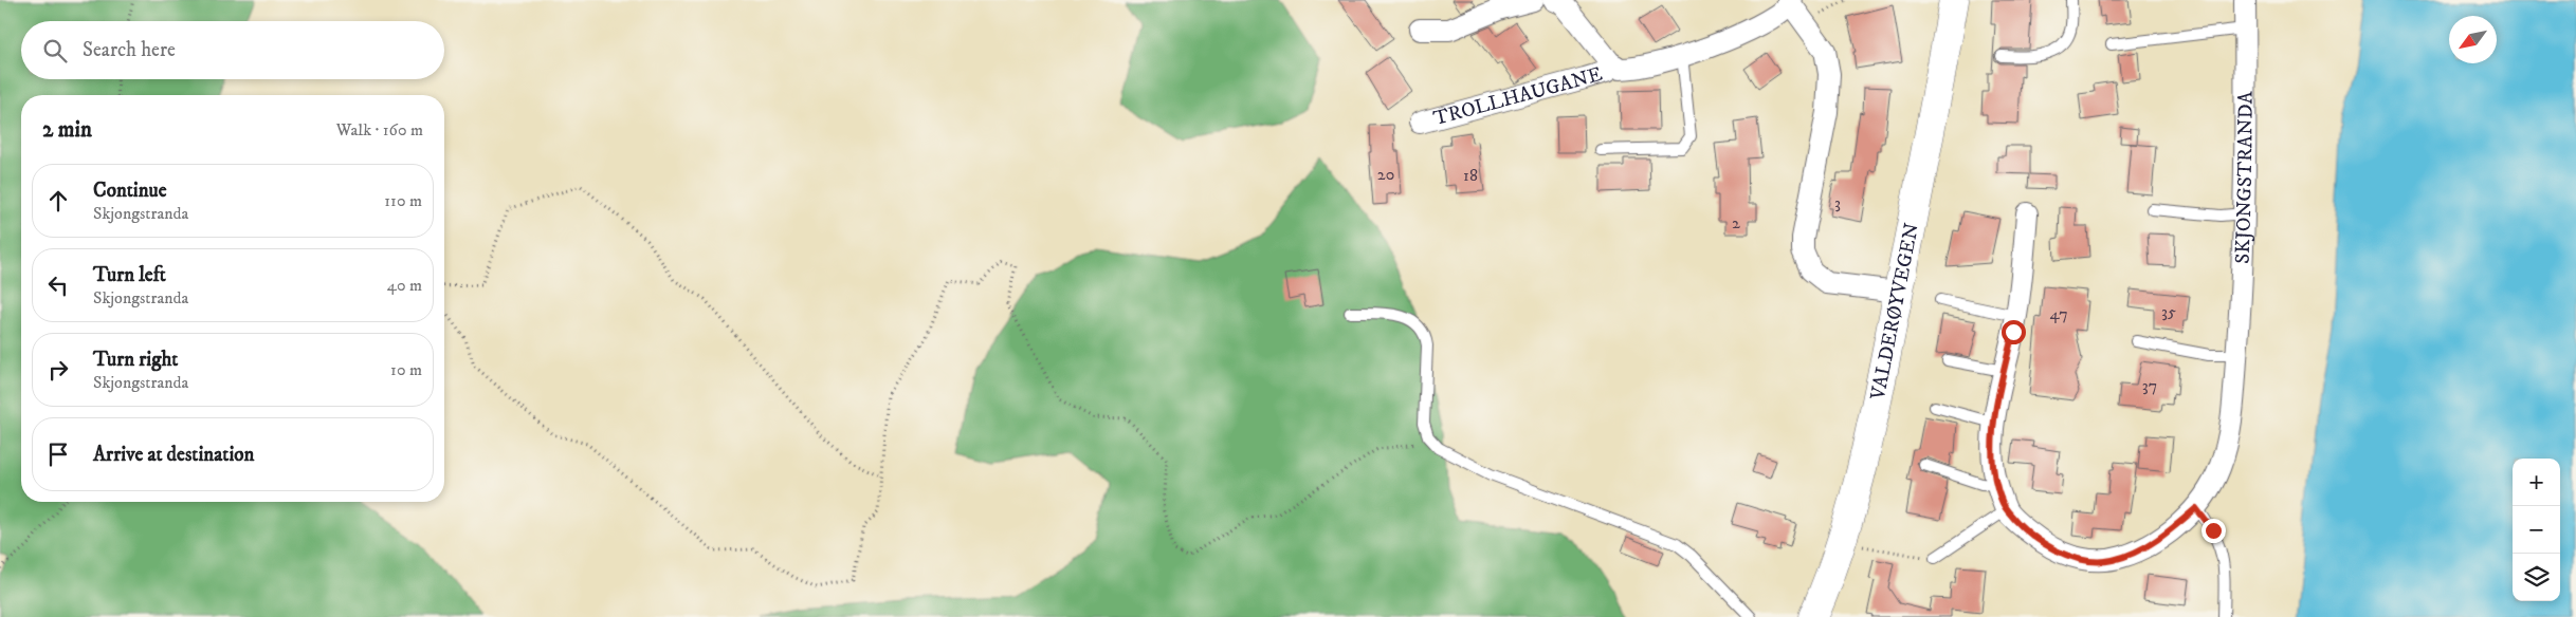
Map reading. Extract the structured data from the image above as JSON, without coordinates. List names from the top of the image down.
{
  "streets": {
    "main road": ["VALDERØYVEGEN"],
    "street": ["TROLLHAUGANE", "SKJONGSTRANDA"]
  },
  "crossings": [
    ["TROLLHAUGANE", "VALDERØYVEGEN"]
  ],
  "house_numbers": [
    "20",
    "18",
    "3",
    "2",
    "35",
    "47",
    "37"
  ],
  "north": "bottom left",
  "page": {
    "search": "Search here",
    "heading": ["2 min", "Walk · 160 m"],
    "list": [
      ["Continue", "Skjongstranda", "110 m"],
      ["Turn left", "Skjongstranda", "40 m"],
      ["Turn right", "Skjongstranda", "10 m"],
      "Arrive at destination"
    ],
    "map_buttons": ["+", "−"]
  }
}
